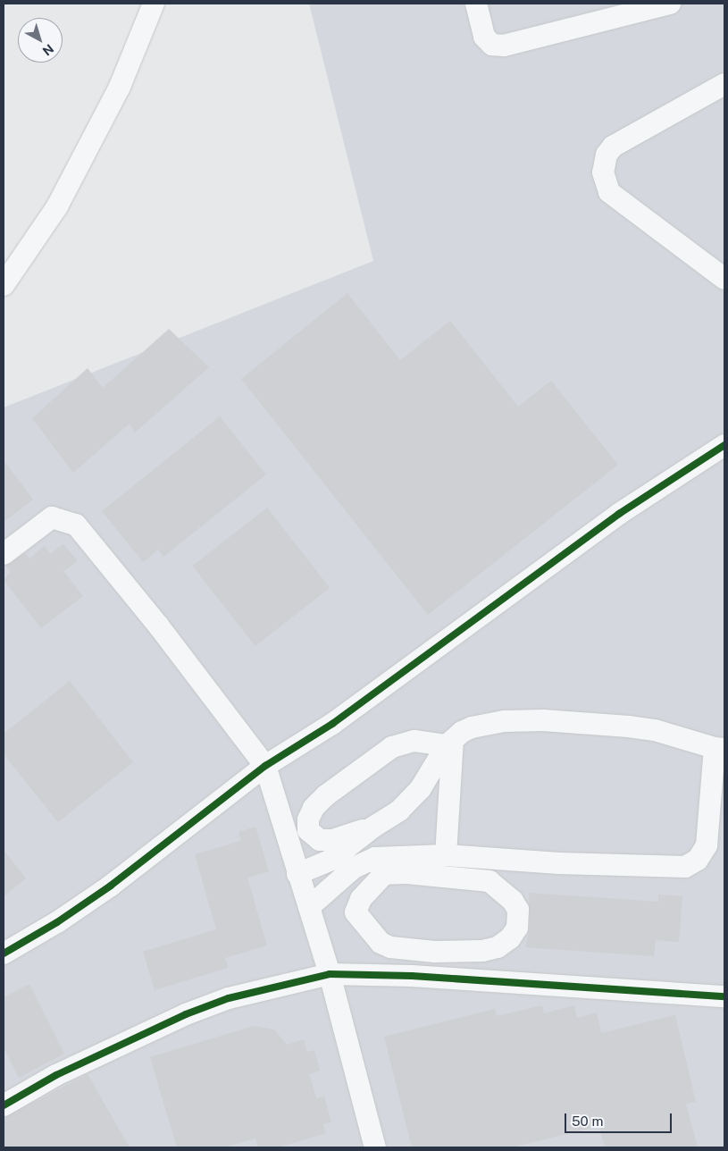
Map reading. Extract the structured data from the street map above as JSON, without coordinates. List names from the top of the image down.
{
  "scale_bar": "50 m",
  "north": "bottom right"
}
